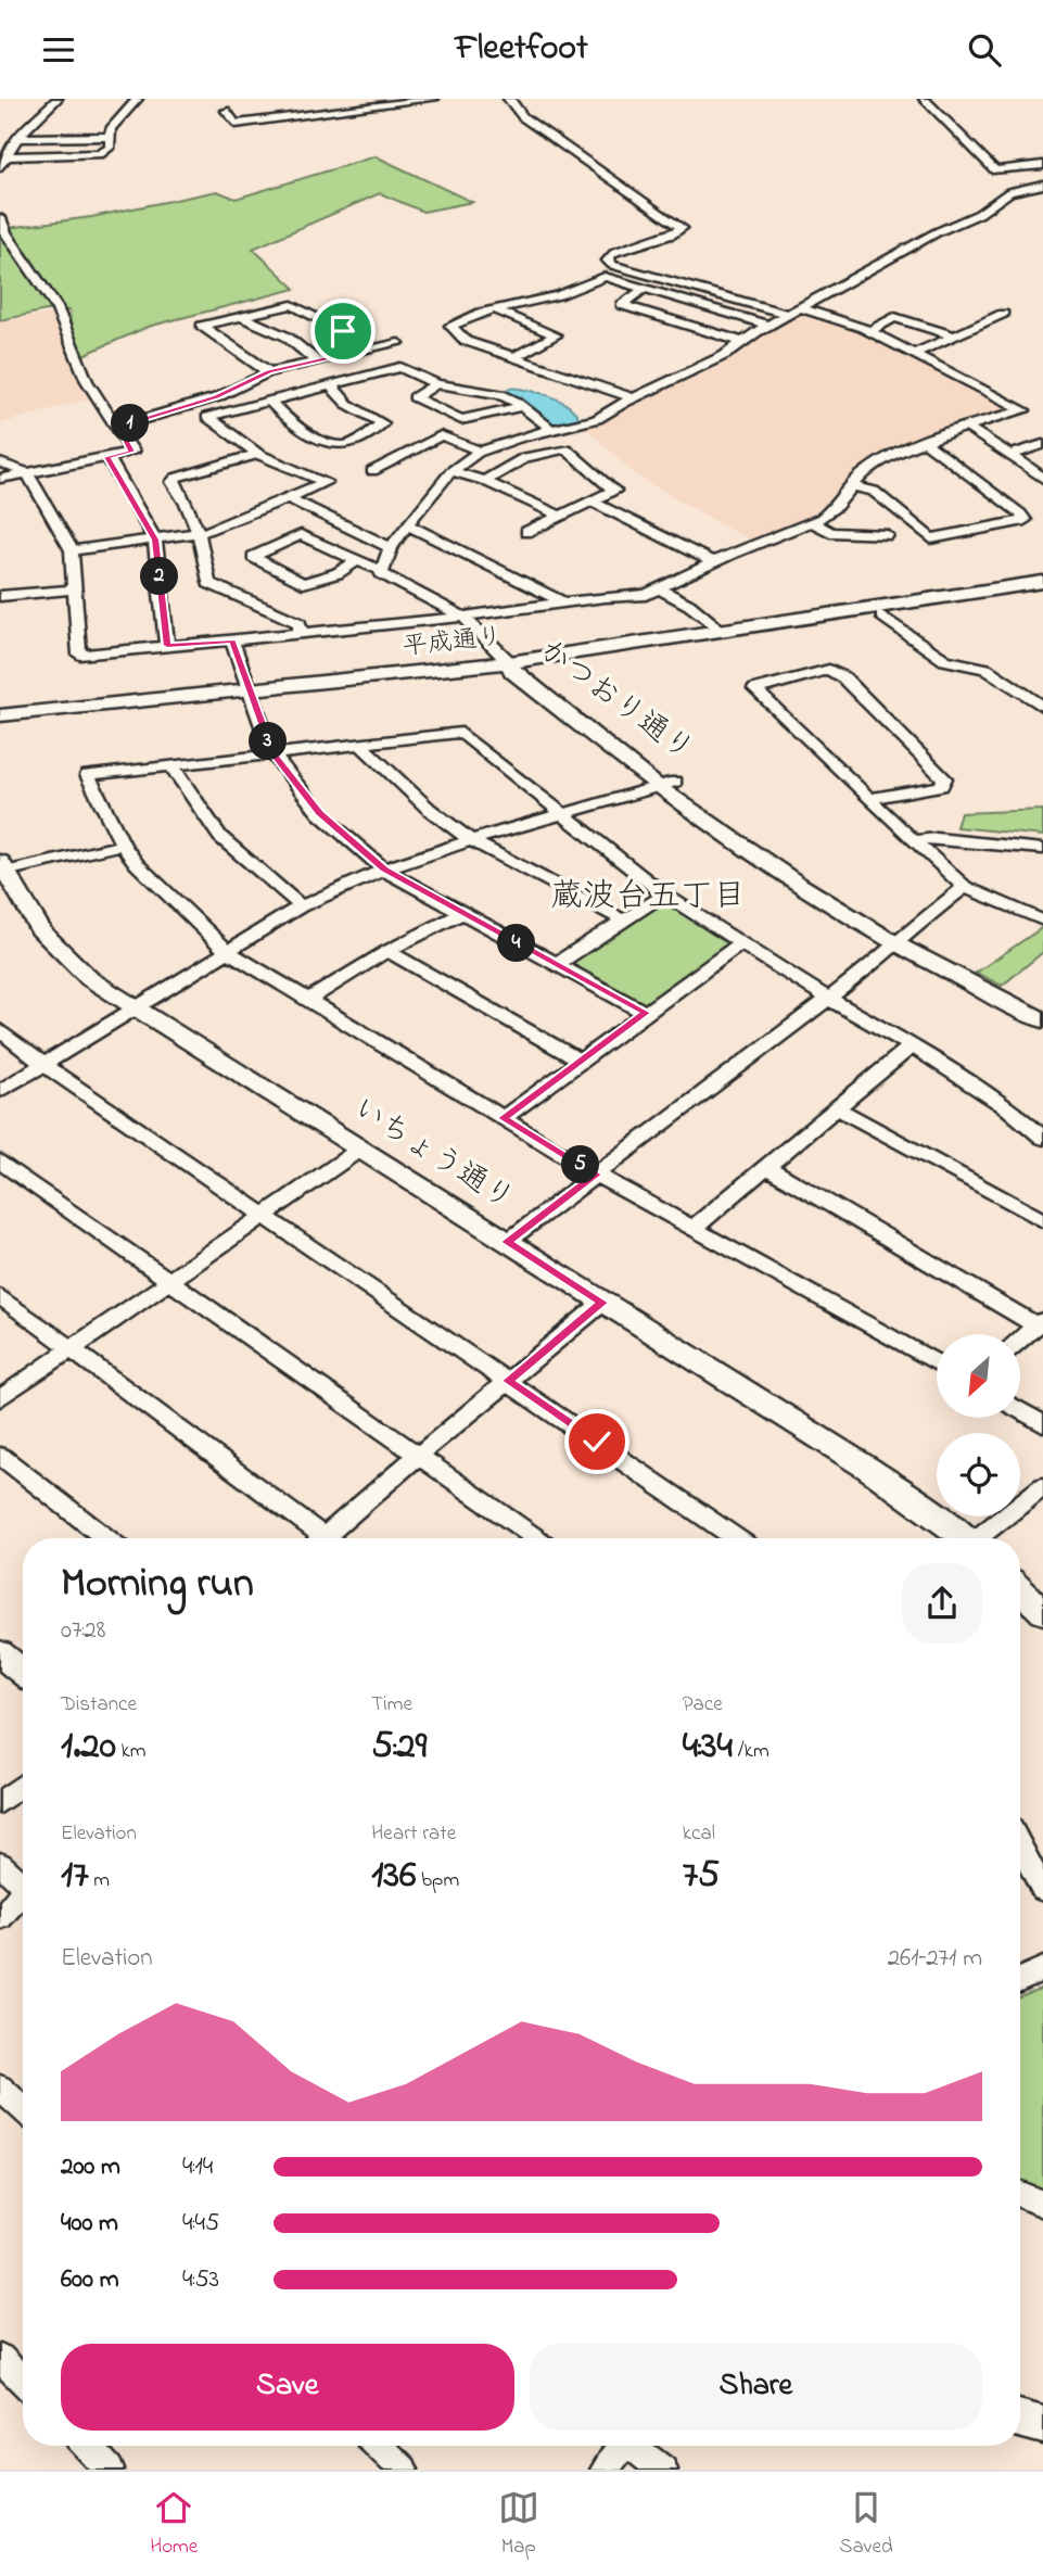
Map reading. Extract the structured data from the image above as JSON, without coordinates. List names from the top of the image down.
{
  "streets": {
    "street": ["平成通り", "かつおり通り", "いちょう通り"]
  },
  "crossings": [
    ["平成通り", "かつおり通り"]
  ],
  "districts": ["蔵波台五丁目"],
  "north": "bottom left",
  "page": {
    "header": "Fleetfoot",
    "pins": [
      "1",
      "2",
      "3",
      "4",
      "5"
    ],
    "heading": ["Morning run", "07:28"],
    "stats": [
      ["Distance", "1.20 km"],
      ["Time", "5:29"],
      ["Pace", "4:34 /km"],
      ["Elevation", "17 m"],
      ["Heart rate", "136 bpm"],
      ["kcal", "75"]
    ],
    "chart": ["Elevation", "261–271 m"],
    "list": [
      {
        "name": "200 m",
        "note": "4:14"
      },
      {
        "name": "400 m",
        "note": "4:45"
      },
      {
        "name": "600 m",
        "note": "4:53"
      }
    ],
    "buttons": ["Save", "Share"],
    "tabs": ["Home", "Map", "Saved"]
  }
}
